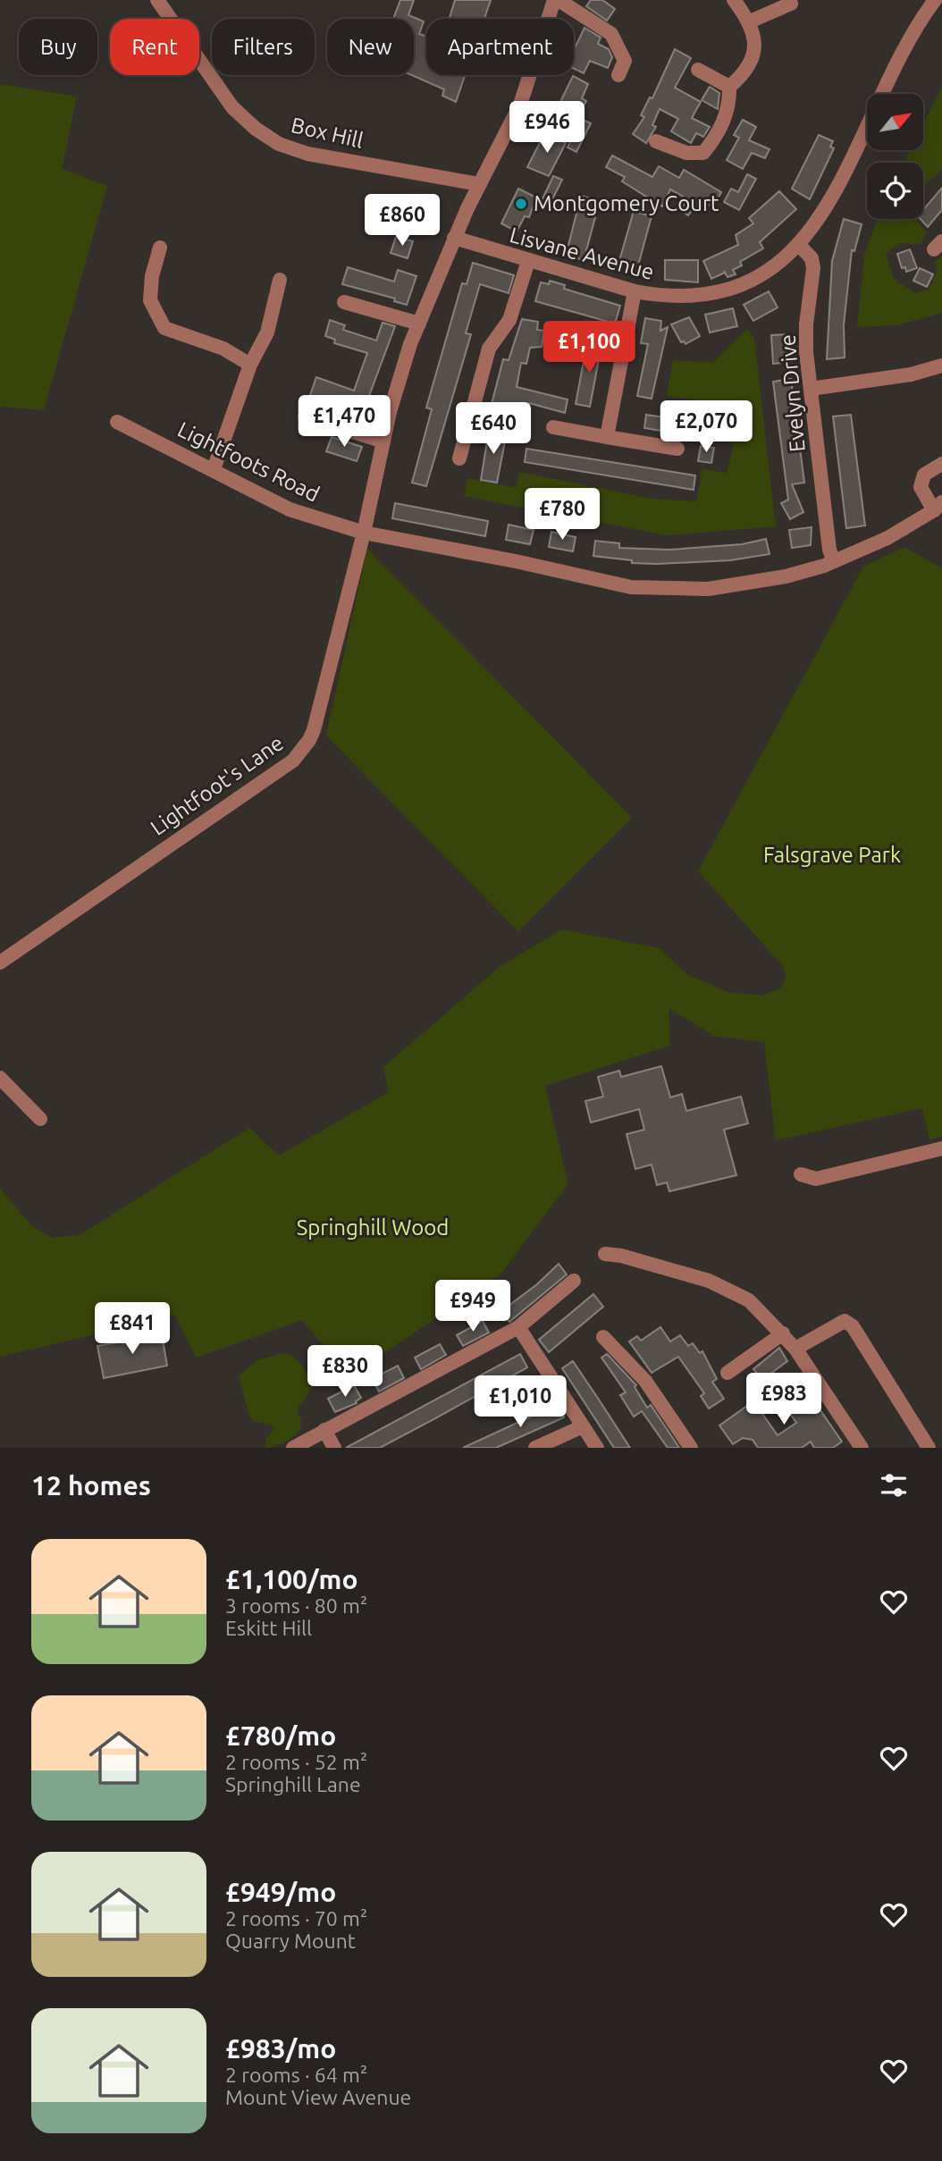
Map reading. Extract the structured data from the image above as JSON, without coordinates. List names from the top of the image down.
{
  "streets": {
    "street": [
      "Box Hill",
      "Lisvane Avenue",
      "Evelyn Drive",
      "Lightfoots Road",
      "Lightfoot's Lane"
    ]
  },
  "crossings": [
    ["Box Hill", "Lightfoot's Lane"],
    ["Lisvane Avenue", "Evelyn Drive"],
    ["Lisvane Avenue", "Lightfoot's Lane"],
    ["Evelyn Drive", "Lightfoots Road"],
    ["Lightfoots Road", "Lightfoot's Lane"]
  ],
  "parks": ["Falsgrave Park", "Springhill Wood"],
  "places": ["Montgomery Court"],
  "north": "top right",
  "page": {
    "chip": [
      "Buy",
      "Rent",
      "Filters",
      "New",
      "Apartment"
    ],
    "price": [
      "£946",
      "£860",
      "£1,100",
      "£1,470",
      "£2,070",
      "£640",
      "£780",
      "£949",
      "£841",
      "£830",
      "£983",
      "£1,010"
    ],
    "heading": "12 homes",
    "list": [
      {
        "name": "£1,100/mo",
        "note": "3 rooms · 80 m² · Eskitt Hill"
      },
      {
        "name": "£780/mo",
        "note": "2 rooms · 52 m² · Springhill Lane"
      },
      {
        "name": "£949/mo",
        "note": "2 rooms · 70 m² · Quarry Mount"
      },
      {
        "name": "£983/mo",
        "note": "2 rooms · 64 m² · Mount View Avenue"
      }
    ]
  }
}
